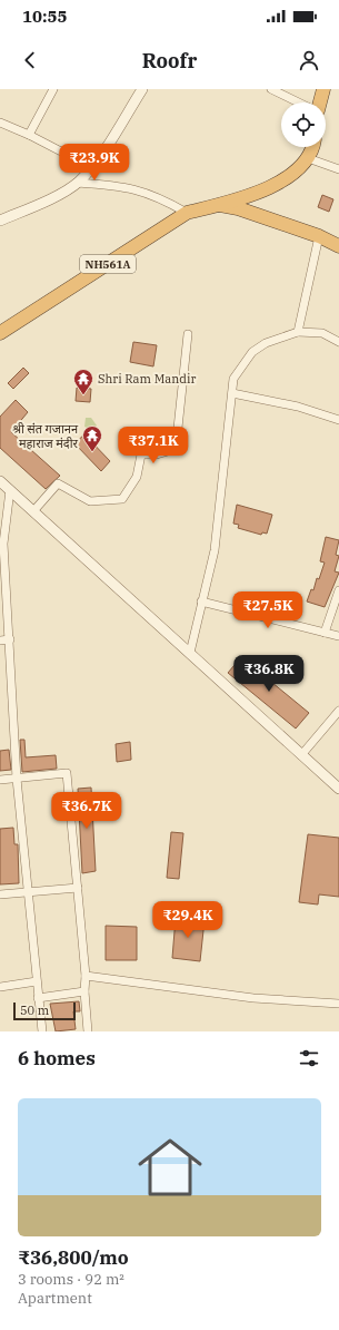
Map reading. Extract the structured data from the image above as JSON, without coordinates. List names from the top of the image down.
{
  "streets": {
    "highway": ["NH561A"]
  },
  "places": {
    "temple": ["Shri Ram Mandir", "श्री संंत गजानन महाराज मंदीर"]
  },
  "scale_bar": "50 m",
  "page": {
    "status": "10:55",
    "header": "Roofr",
    "price": [
      "₹23.9K",
      "₹37.1K",
      "₹27.5K",
      "₹36.8K",
      "₹36.7K",
      "₹29.4K"
    ],
    "scale": "50 m",
    "heading": "6 homes",
    "list": [
      {
        "name": "₹36,800/mo",
        "note": "3 rooms · 92 m² · Apartment"
      }
    ]
  }
}
